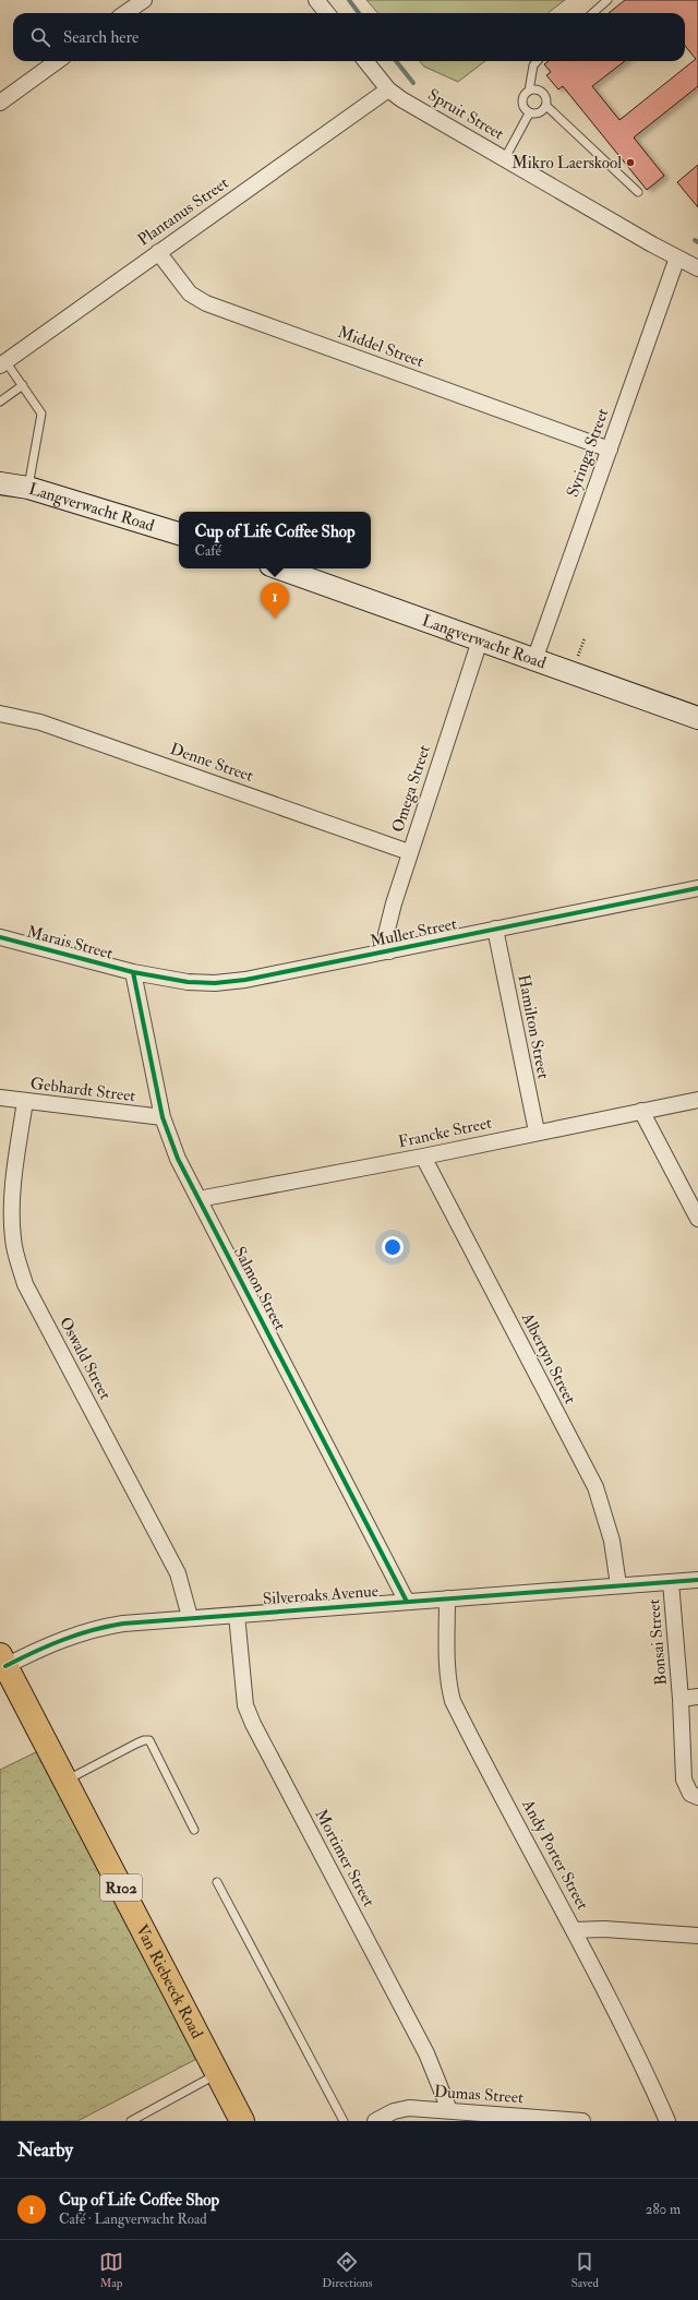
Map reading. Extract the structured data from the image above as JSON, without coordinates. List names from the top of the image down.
{
  "streets": {
    "main road": ["R102", "Van Riebeeck Road"],
    "street": [
      "Spruit Street",
      "Plantanus Street",
      "Middel Street",
      "Syringa Street",
      "Langverwacht Road",
      "Denne Street",
      "Omega Street",
      "Muller Street",
      "Marais Street",
      "Hamilton Street",
      "Gebhardt Street",
      "Francke Street",
      "Salmon Street",
      "Oswald Street",
      "Albertyn Street",
      "Silveroaks Avenue",
      "Bonsai Street",
      "Andy Porter Street",
      "Mortimer Street",
      "Dumas Street"
    ]
  },
  "crossings": [
    ["Spruit Street", "Plantanus Street"],
    ["Spruit Street", "Syringa Street"],
    ["Plantanus Street", "Middel Street"],
    ["Middel Street", "Syringa Street"],
    ["Syringa Street", "Langverwacht Road"],
    ["Langverwacht Road", "Omega Street"],
    ["Denne Street", "Omega Street"],
    ["Omega Street", "Muller Street"],
    ["Muller Street", "Marais Street"],
    ["Muller Street", "Hamilton Street"],
    ["Muller Street", "Salmon Street"],
    ["Marais Street", "Salmon Street"],
    ["Hamilton Street", "Francke Street"],
    ["Gebhardt Street", "Salmon Street"],
    ["Gebhardt Street", "Oswald Street"],
    ["Francke Street", "Salmon Street"],
    ["Francke Street", "Albertyn Street"],
    ["Salmon Street", "Silveroaks Avenue"],
    ["Oswald Street", "Silveroaks Avenue"],
    ["Albertyn Street", "Silveroaks Avenue"],
    ["Silveroaks Avenue", "Bonsai Street"],
    ["Silveroaks Avenue", "Andy Porter Street"],
    ["Silveroaks Avenue", "Mortimer Street"],
    ["Silveroaks Avenue", "Van Riebeeck Road"],
    ["Mortimer Street", "Dumas Street"]
  ],
  "places": ["Mikro Laerskool"],
  "page": {
    "search": "Search here",
    "popup": ["Cup of Life Coffee Shop", "Café"],
    "pins": "1",
    "heading": "Nearby",
    "list": [
      {
        "mark": "1",
        "name": "Cup of Life Coffee Shop",
        "note": "Café · Langverwacht Road",
        "value": "280 m"
      }
    ],
    "nav": ["Map", "Directions", "Saved"]
  }
}
